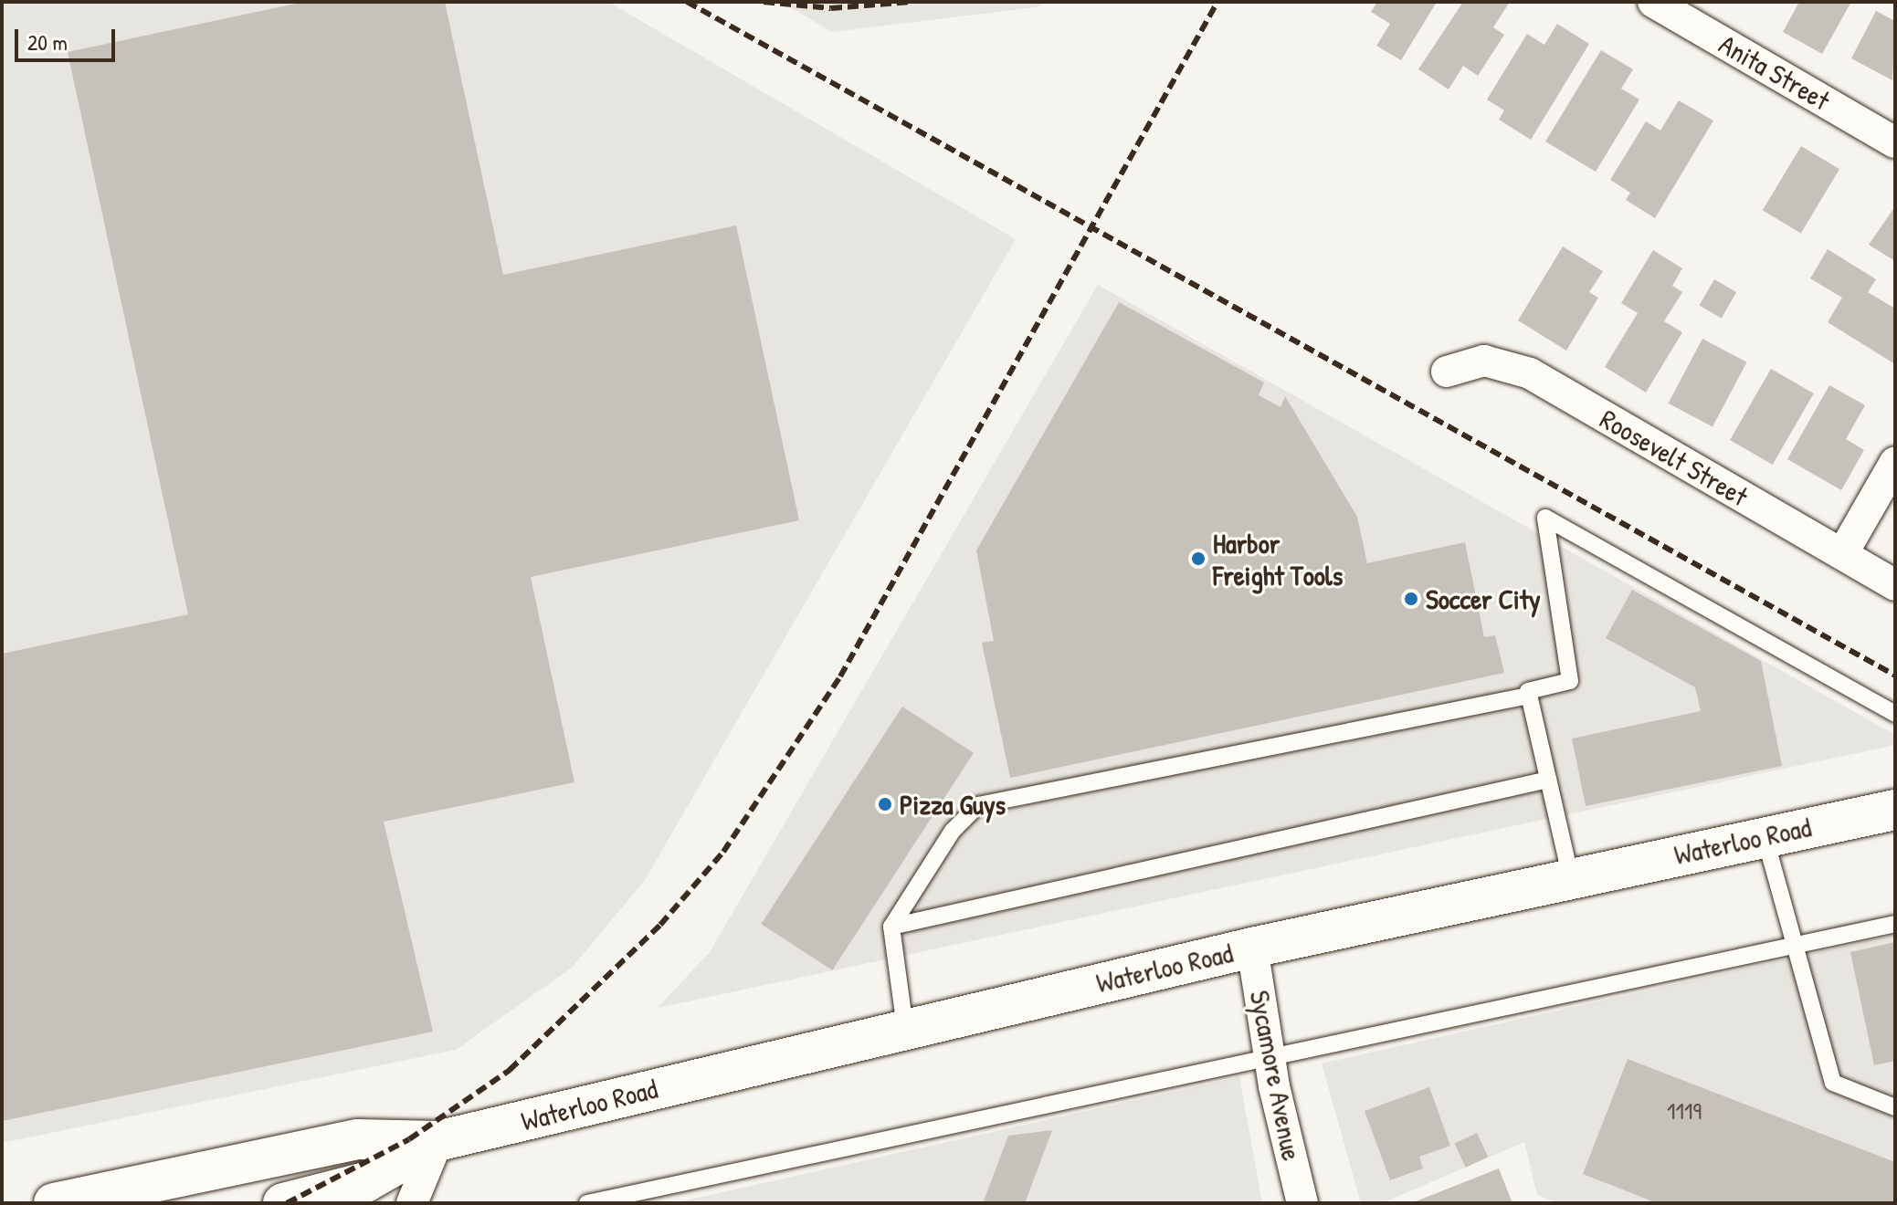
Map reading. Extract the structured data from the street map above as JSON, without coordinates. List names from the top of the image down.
{
  "streets": {
    "main road": ["Waterloo Road"],
    "street": ["Anita Street", "Roosevelt Street", "Sycamore Avenue"]
  },
  "crossings": [
    ["Waterloo Road", "Sycamore Avenue"]
  ],
  "places": ["Harbor Freight Tools", "Soccer City", "Pizza Guys"],
  "house_numbers": ["1119"],
  "scale_bar": "20 m"
}
